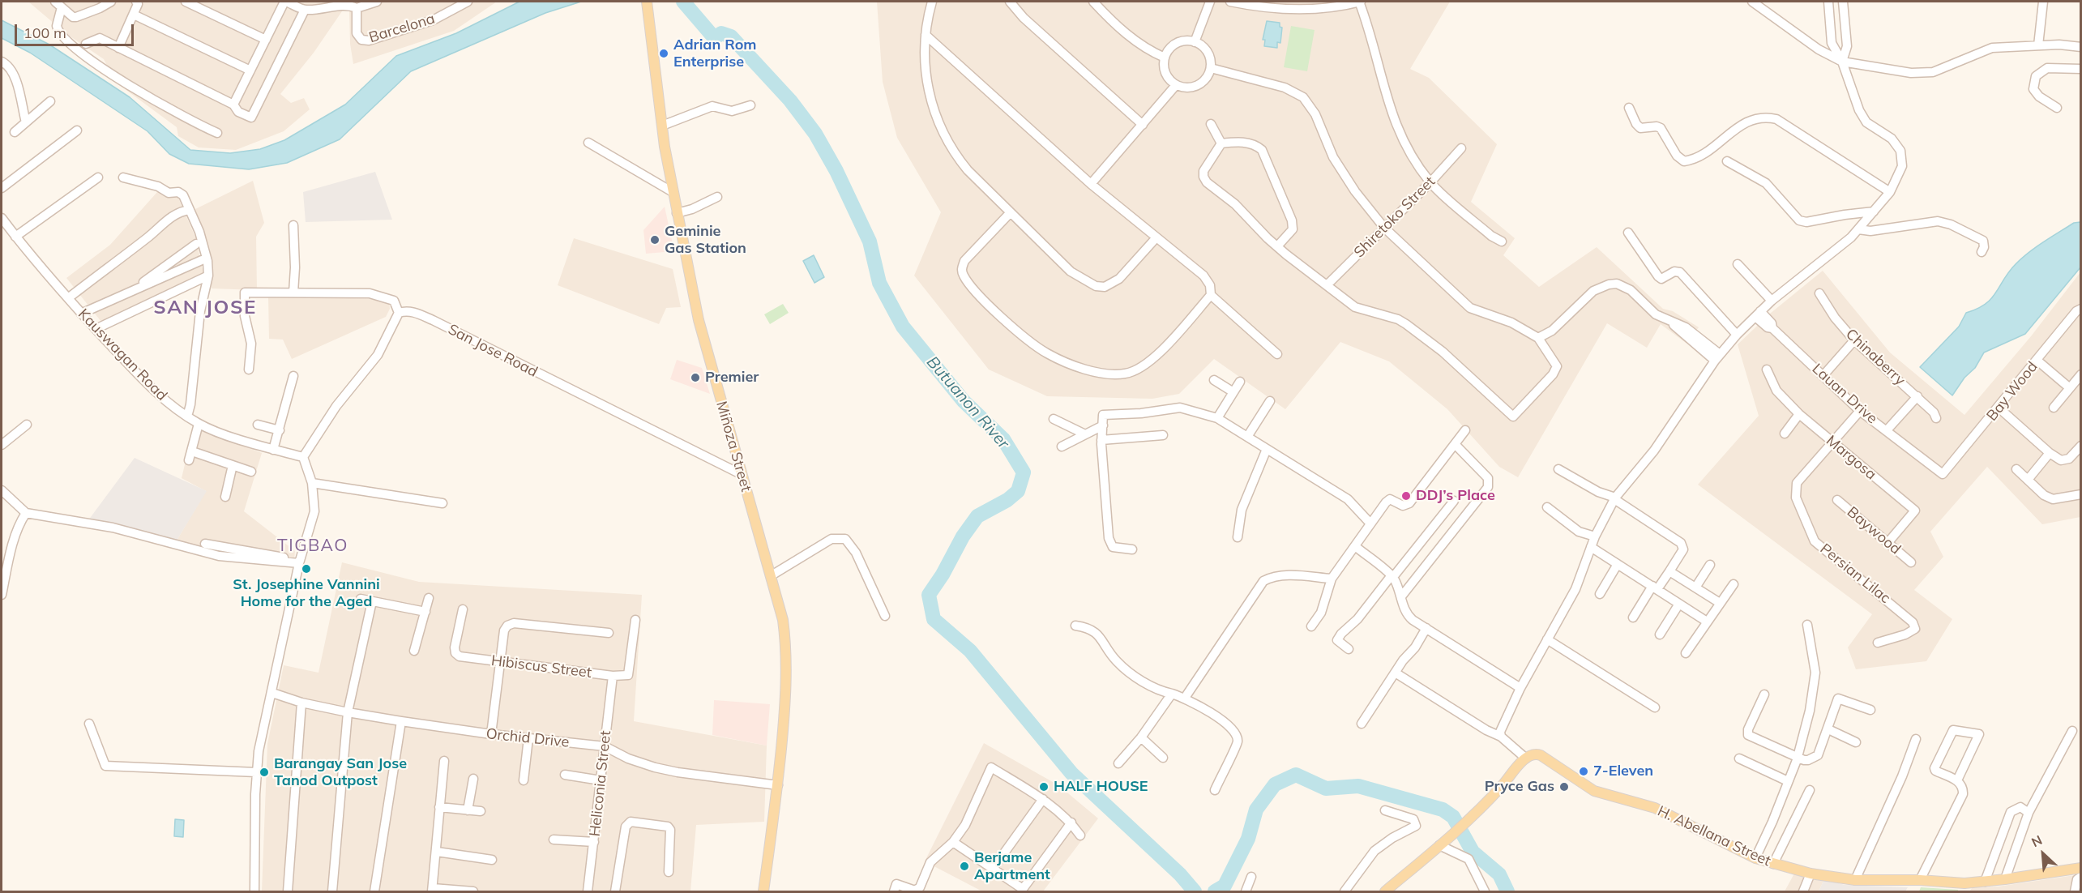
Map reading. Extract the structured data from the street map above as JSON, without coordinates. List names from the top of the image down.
{
  "streets": {
    "main road": ["Miñoza Street", "H. Abellana Street"],
    "street": [
      "Barcelona",
      "Shiretoko Street",
      "San Jose Road",
      "Kauswagan Road",
      "Chinaberry",
      "Bay Wood",
      "Lauan Drive",
      "Margosa",
      "Baywood",
      "Persian Lilac",
      "Hibiscus Street",
      "Orchid Drive",
      "Heliconia Street"
    ]
  },
  "crossings": [
    ["San Jose Road", "Miñoza Street"],
    ["Bay Wood", "Lauan Drive"],
    ["Lauan Drive", "Persian Lilac"],
    ["Miñoza Street", "Orchid Drive"],
    ["Margosa", "Baywood"],
    ["Margosa", "Persian Lilac"],
    ["Hibiscus Street", "Heliconia Street"],
    ["Orchid Drive", "Heliconia Street"]
  ],
  "districts": ["SAN JOSE", "TIGBAO"],
  "water": ["Butuanon River"],
  "places": [
    "Adrian Rom Enterprise",
    "Geminie Gas Station",
    "Premier",
    "DDJ’s Place",
    "St. Josephine Vannini Home for the Aged",
    "7-Eleven",
    "Barangay San Jose Tanod Outpost",
    "HALF HOUSE",
    "Pryce Gas",
    "Berjame Apartment"
  ],
  "scale_bar": "100 m",
  "north": "top left"
}
